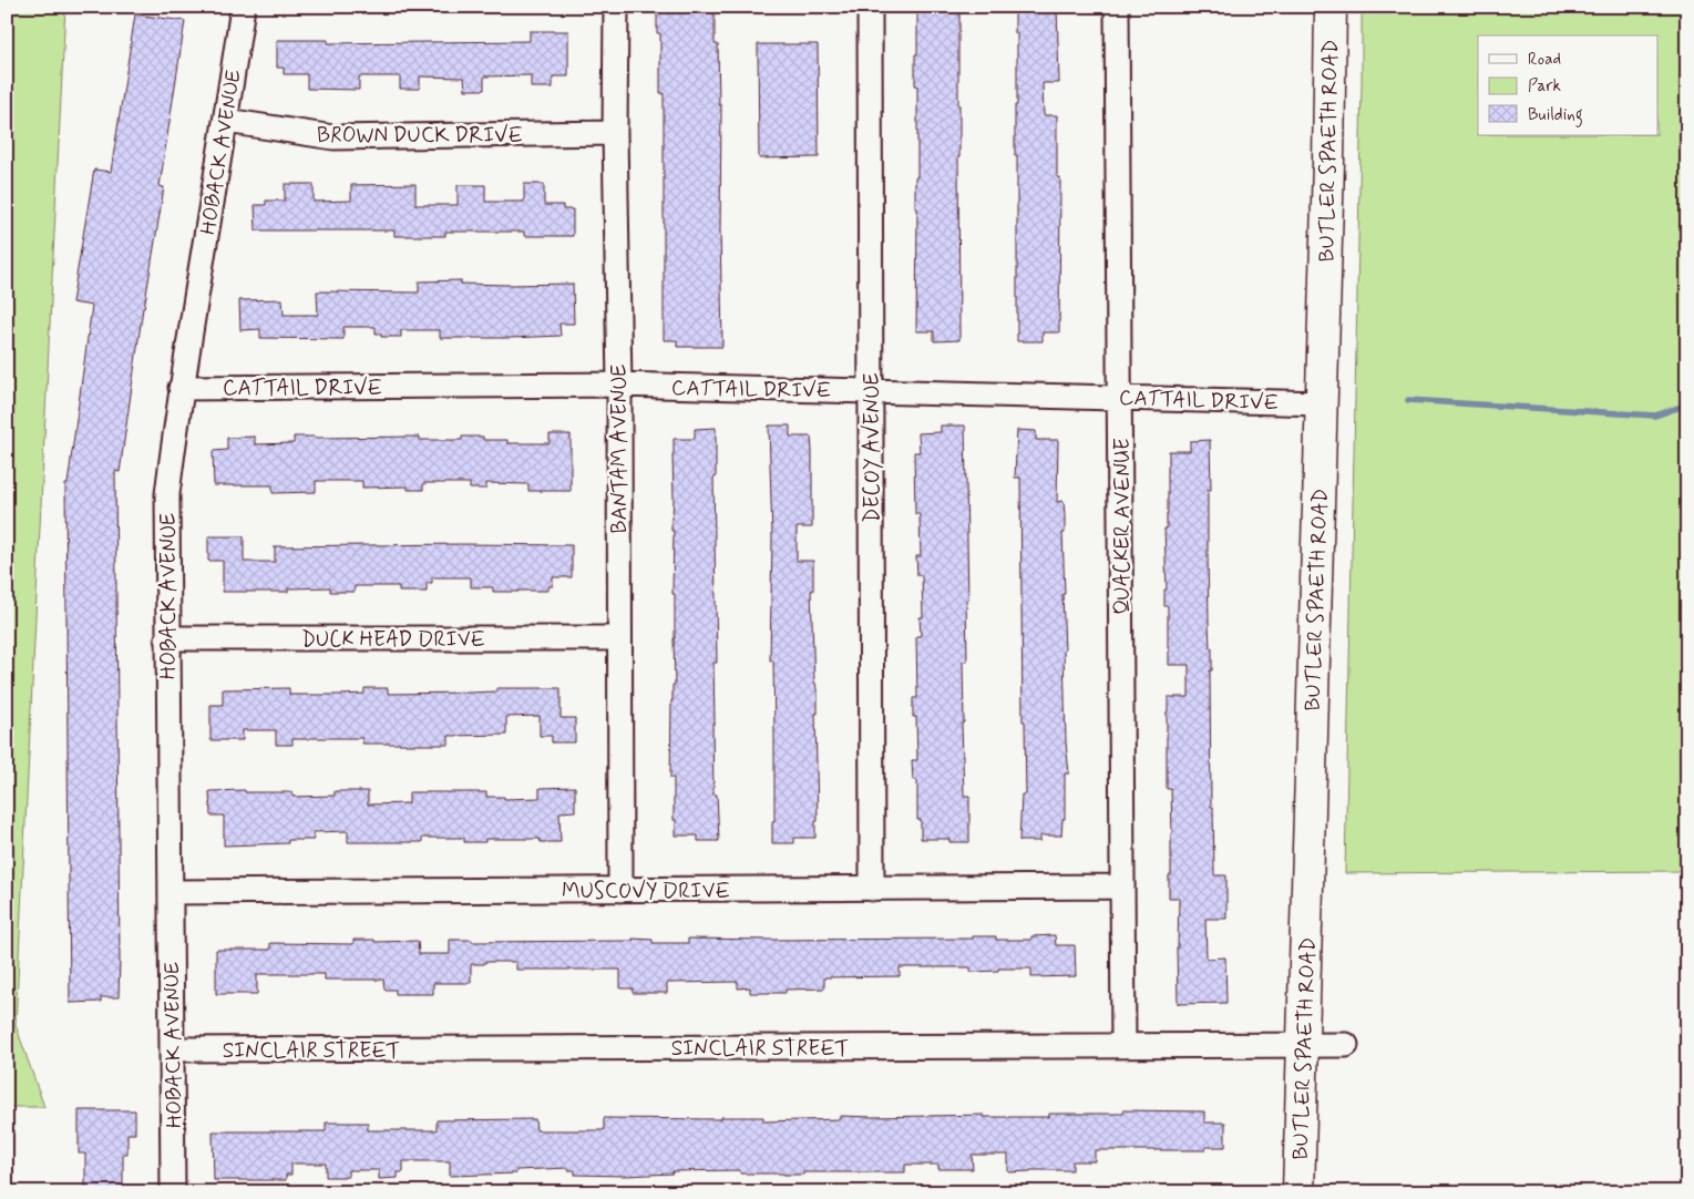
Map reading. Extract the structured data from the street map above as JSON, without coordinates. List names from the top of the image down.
{
  "streets": {
    "main road": ["BUTLER SPAETH ROAD"],
    "street": [
      "BROWN DUCK DRIVE",
      "HOBACK AVENUE",
      "CATTAIL DRIVE",
      "DECOY AVENUE",
      "BANTAM AVENUE",
      "QUACKER AVENUE",
      "DUCK HEAD DRIVE",
      "MUSCOVY DRIVE",
      "SINCLAIR STREET"
    ]
  },
  "crossings": [
    ["BROWN DUCK DRIVE", "HOBACK AVENUE"],
    ["BROWN DUCK DRIVE", "BANTAM AVENUE"],
    ["BUTLER SPAETH ROAD", "CATTAIL DRIVE"],
    ["BUTLER SPAETH ROAD", "SINCLAIR STREET"],
    ["HOBACK AVENUE", "CATTAIL DRIVE"],
    ["HOBACK AVENUE", "DUCK HEAD DRIVE"],
    ["HOBACK AVENUE", "MUSCOVY DRIVE"],
    ["HOBACK AVENUE", "SINCLAIR STREET"],
    ["CATTAIL DRIVE", "DECOY AVENUE"],
    ["CATTAIL DRIVE", "BANTAM AVENUE"],
    ["CATTAIL DRIVE", "QUACKER AVENUE"],
    ["DECOY AVENUE", "MUSCOVY DRIVE"],
    ["BANTAM AVENUE", "DUCK HEAD DRIVE"],
    ["BANTAM AVENUE", "MUSCOVY DRIVE"],
    ["QUACKER AVENUE", "MUSCOVY DRIVE"],
    ["QUACKER AVENUE", "SINCLAIR STREET"]
  ],
  "legend": ["Road", "Park", "Building"]
}
